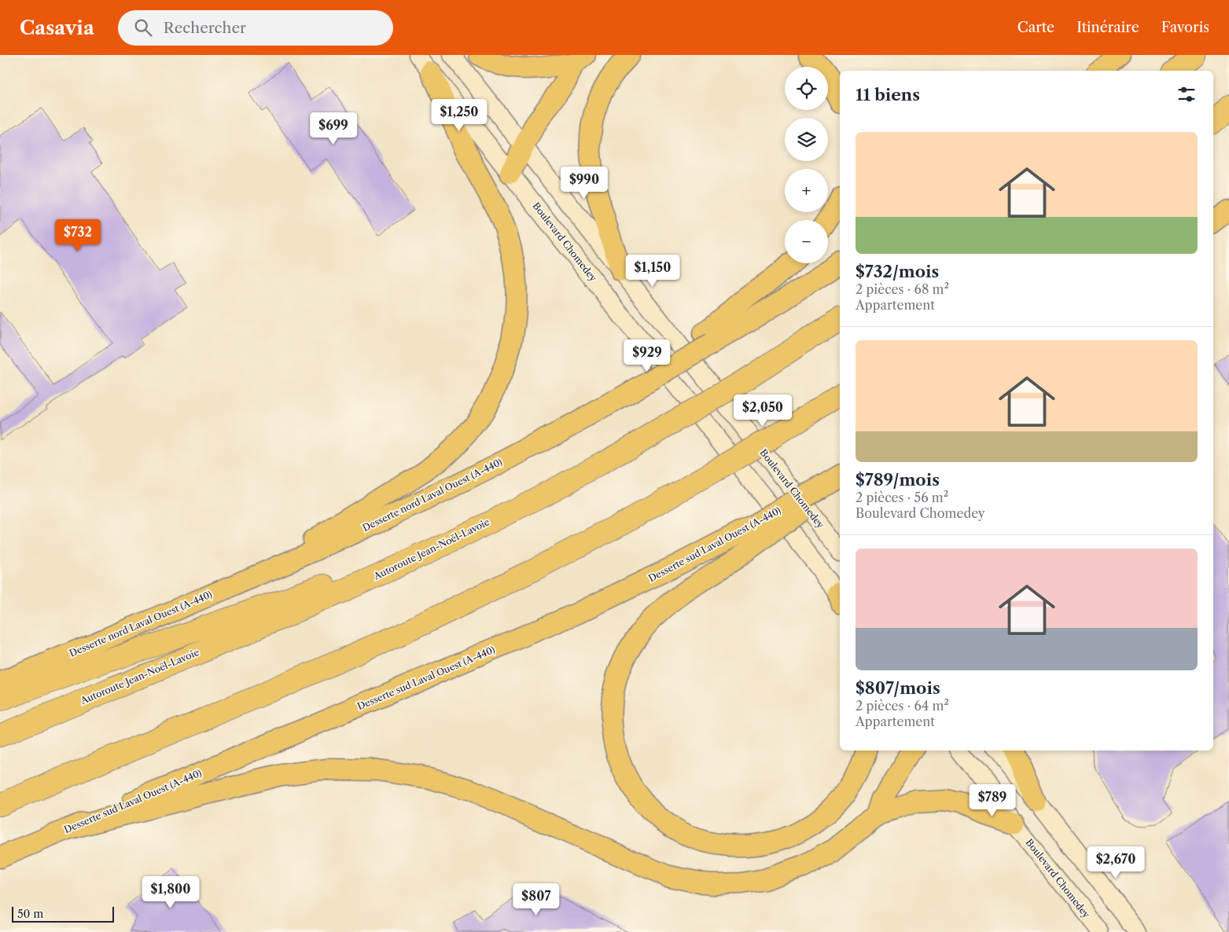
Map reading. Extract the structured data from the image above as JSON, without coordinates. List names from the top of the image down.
{
  "streets": {
    "highway": ["Autoroute Jean-Noël-Lavoie"],
    "main road": ["Desserte nord Laval Ouest (A-440)", "Desserte sud Laval Ouest (A-440)"],
    "street": ["Boulevard Chomedey"]
  },
  "scale_bar": "50 m",
  "page": {
    "header": "Casavia",
    "search": "Rechercher",
    "nav": ["Carte", "Itinéraire", "Favoris"],
    "map_buttons": ["+", "−"],
    "heading": "11 biens",
    "price": [
      "$1,250",
      "$699",
      "$990",
      "$732",
      "$1,150",
      "$929",
      "$2,050",
      "$789",
      "$2,670",
      "$1,800",
      "$807"
    ],
    "list": [
      {
        "name": "$732/mois",
        "note": "2 pièces · 68 m² · Appartement"
      },
      {
        "name": "$789/mois",
        "note": "2 pièces · 56 m² · Boulevard Chomedey"
      },
      {
        "name": "$807/mois",
        "note": "2 pièces · 64 m² · Appartement"
      }
    ],
    "scale": "50 m"
  }
}
